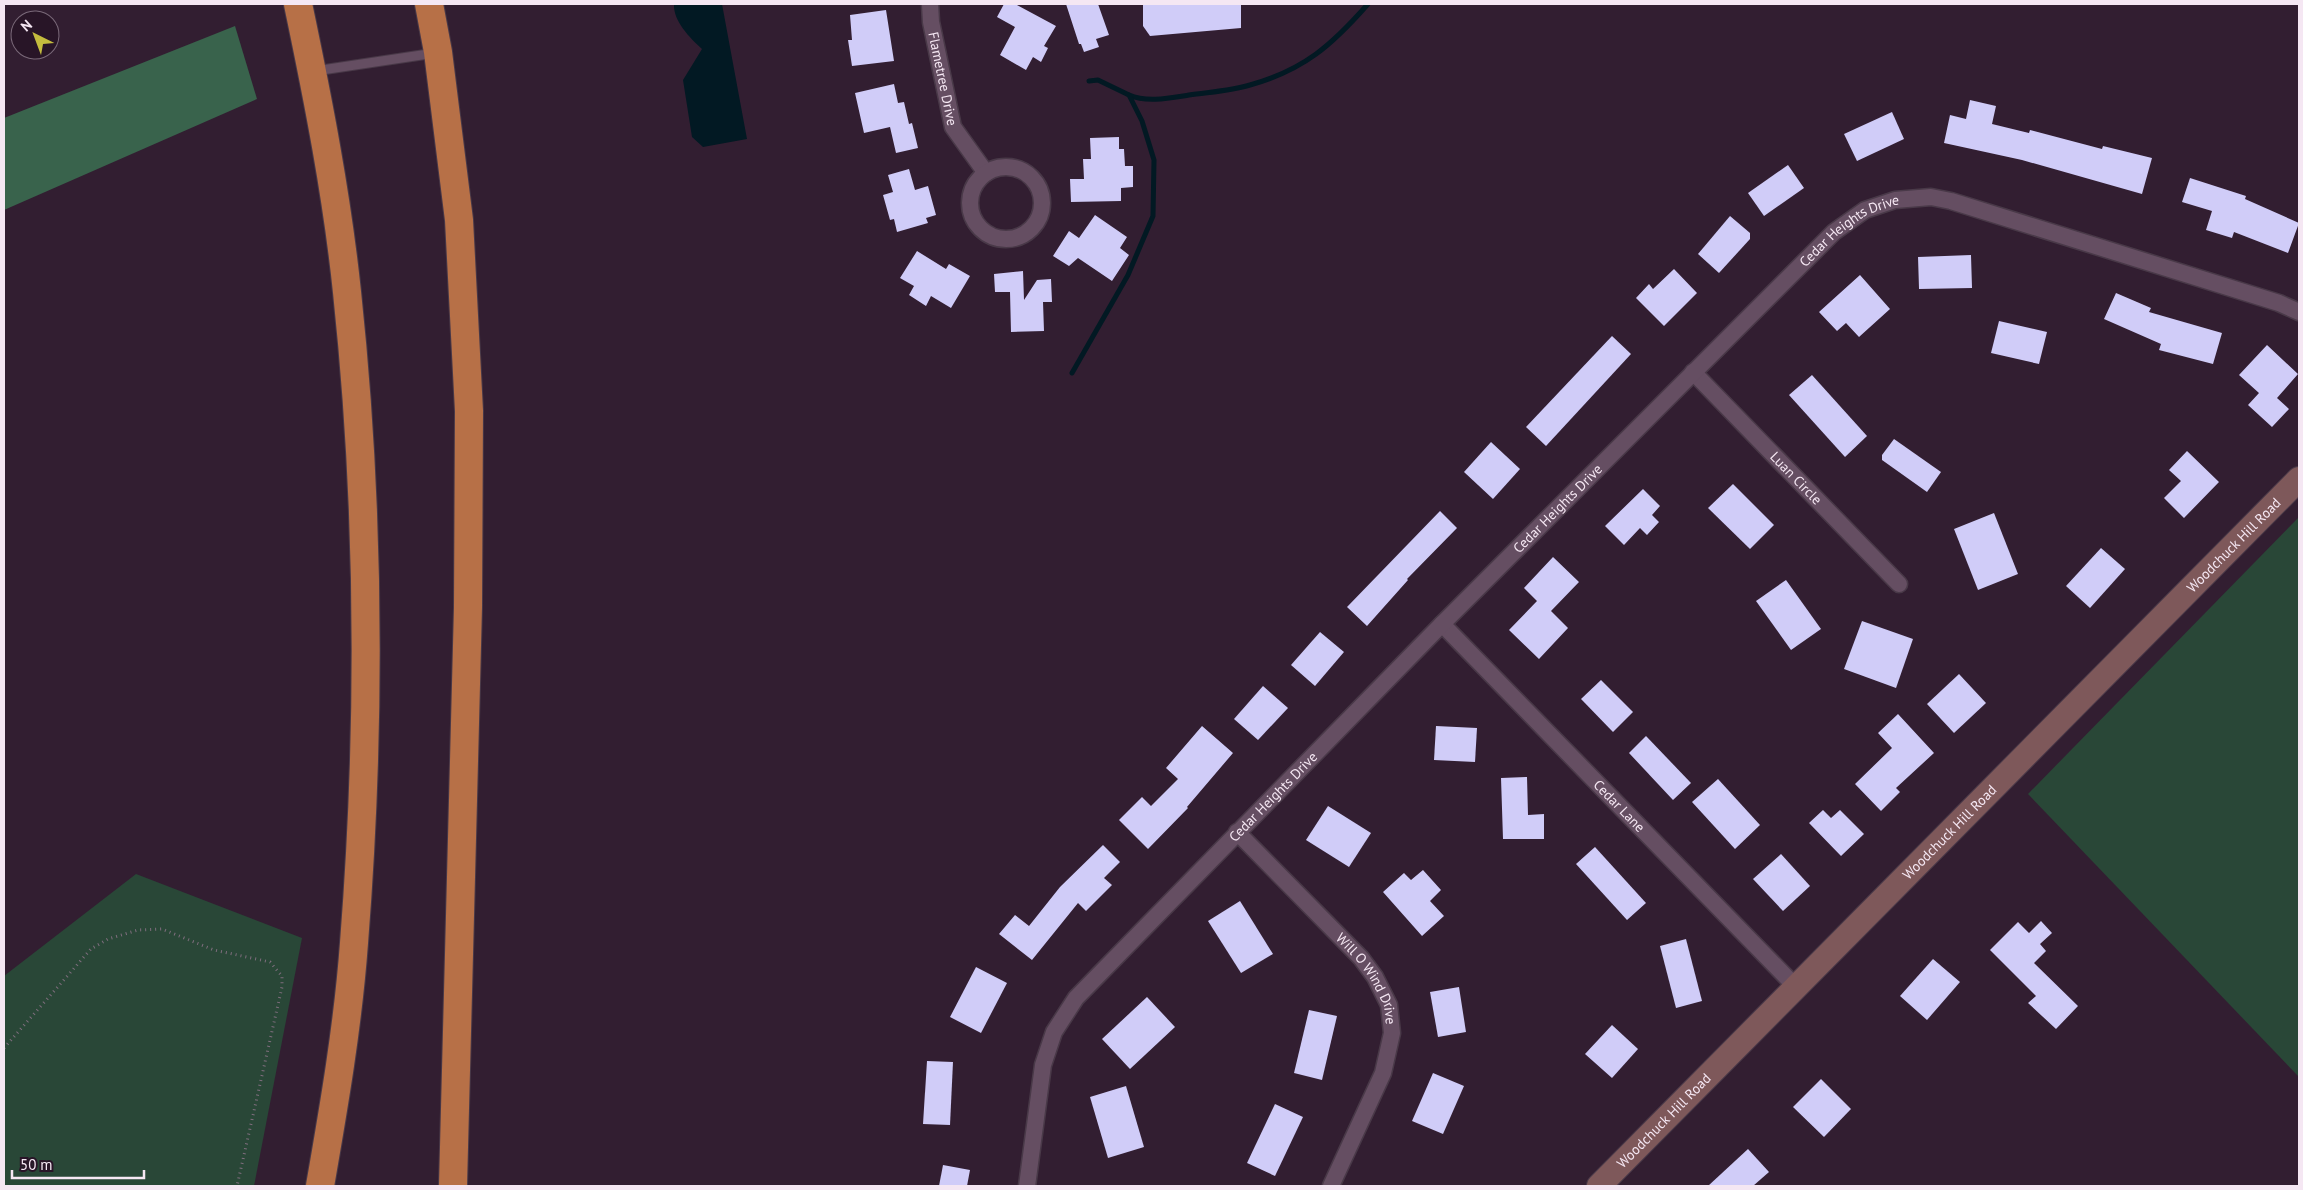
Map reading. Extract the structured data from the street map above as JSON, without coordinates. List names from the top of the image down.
{
  "streets": {
    "street": [
      "Flametree Drive",
      "Cedar Heights Drive",
      "Luan Circle",
      "Woodchuck Hill Road",
      "Cedar Lane",
      "Will O Wind Drive"
    ]
  },
  "crossings": [
    ["Cedar Heights Drive", "Luan Circle"],
    ["Cedar Heights Drive", "Cedar Lane"],
    ["Cedar Heights Drive", "Will O Wind Drive"],
    ["Woodchuck Hill Road", "Cedar Lane"]
  ],
  "scale_bar": "50 m",
  "north": "top left"
}
